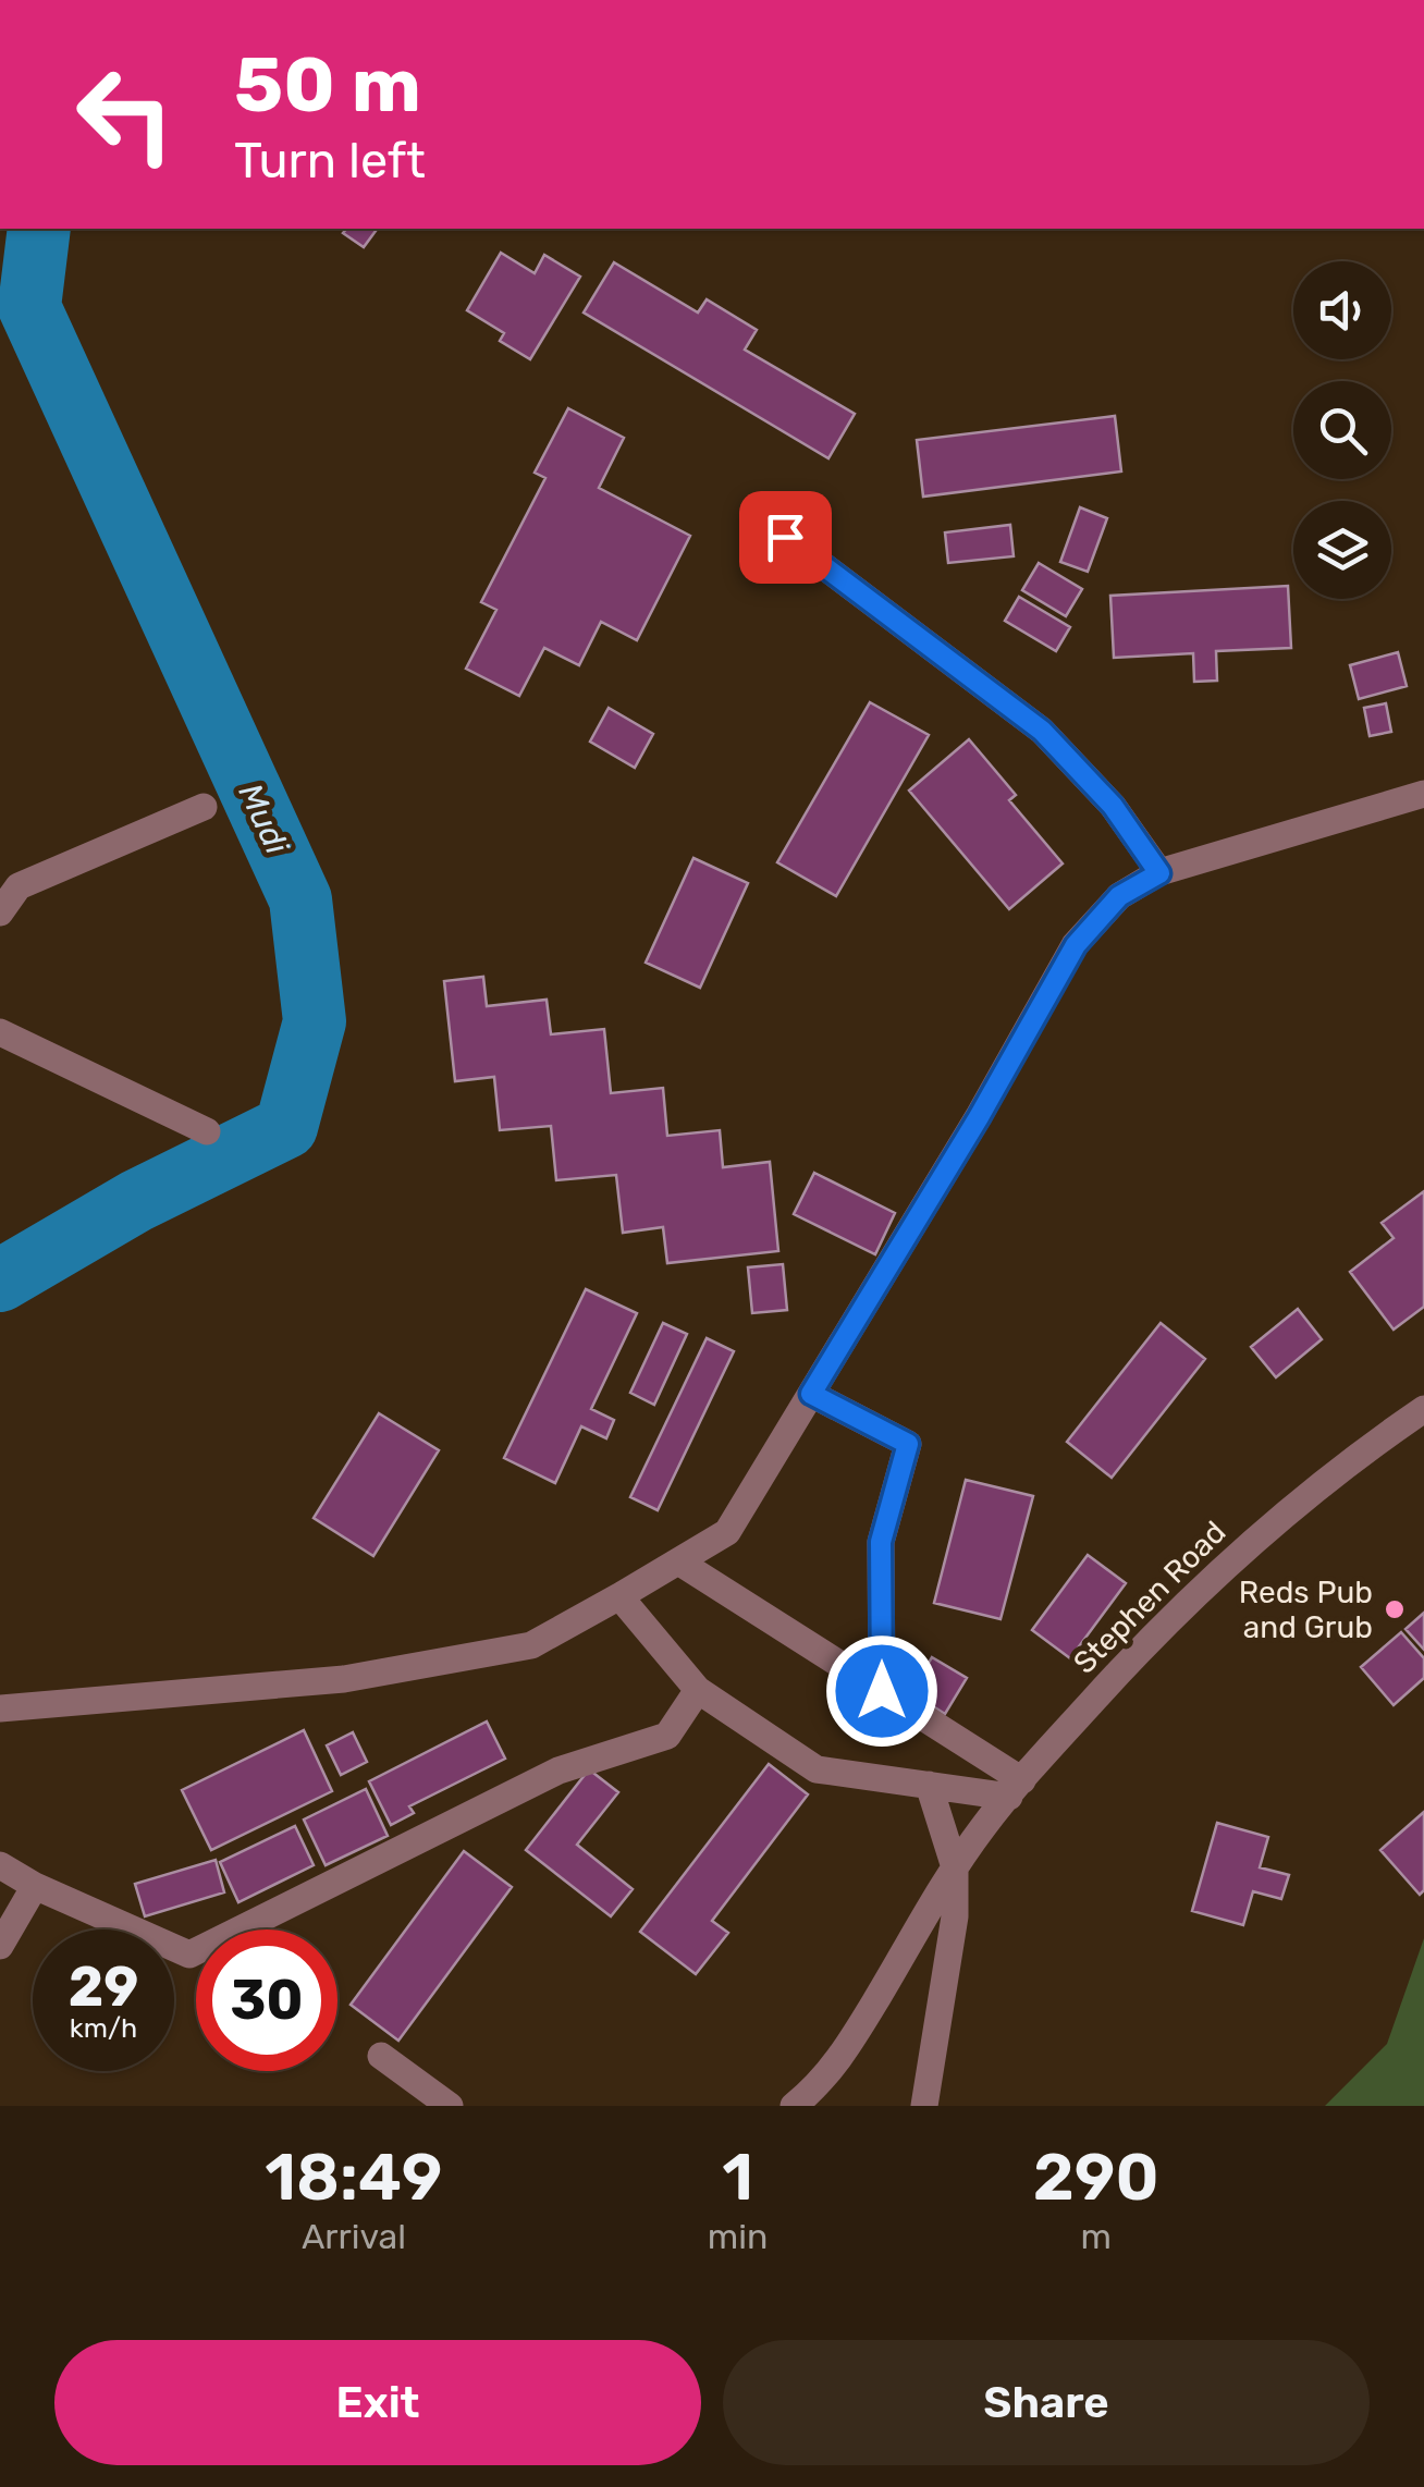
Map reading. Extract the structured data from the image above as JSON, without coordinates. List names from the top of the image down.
{
  "streets": {
    "street": ["Stephen Road"]
  },
  "water": ["Mudi"],
  "places": ["Reds Pub and Grub"],
  "page": {
    "turn": ["50 m", "Turn left"],
    "speed": "29 km/h",
    "limit": "30",
    "eta": [
      "18:49",
      "Arrival",
      "1",
      "min",
      "290",
      "m"
    ],
    "buttons": ["Exit", "Share"]
  }
}
